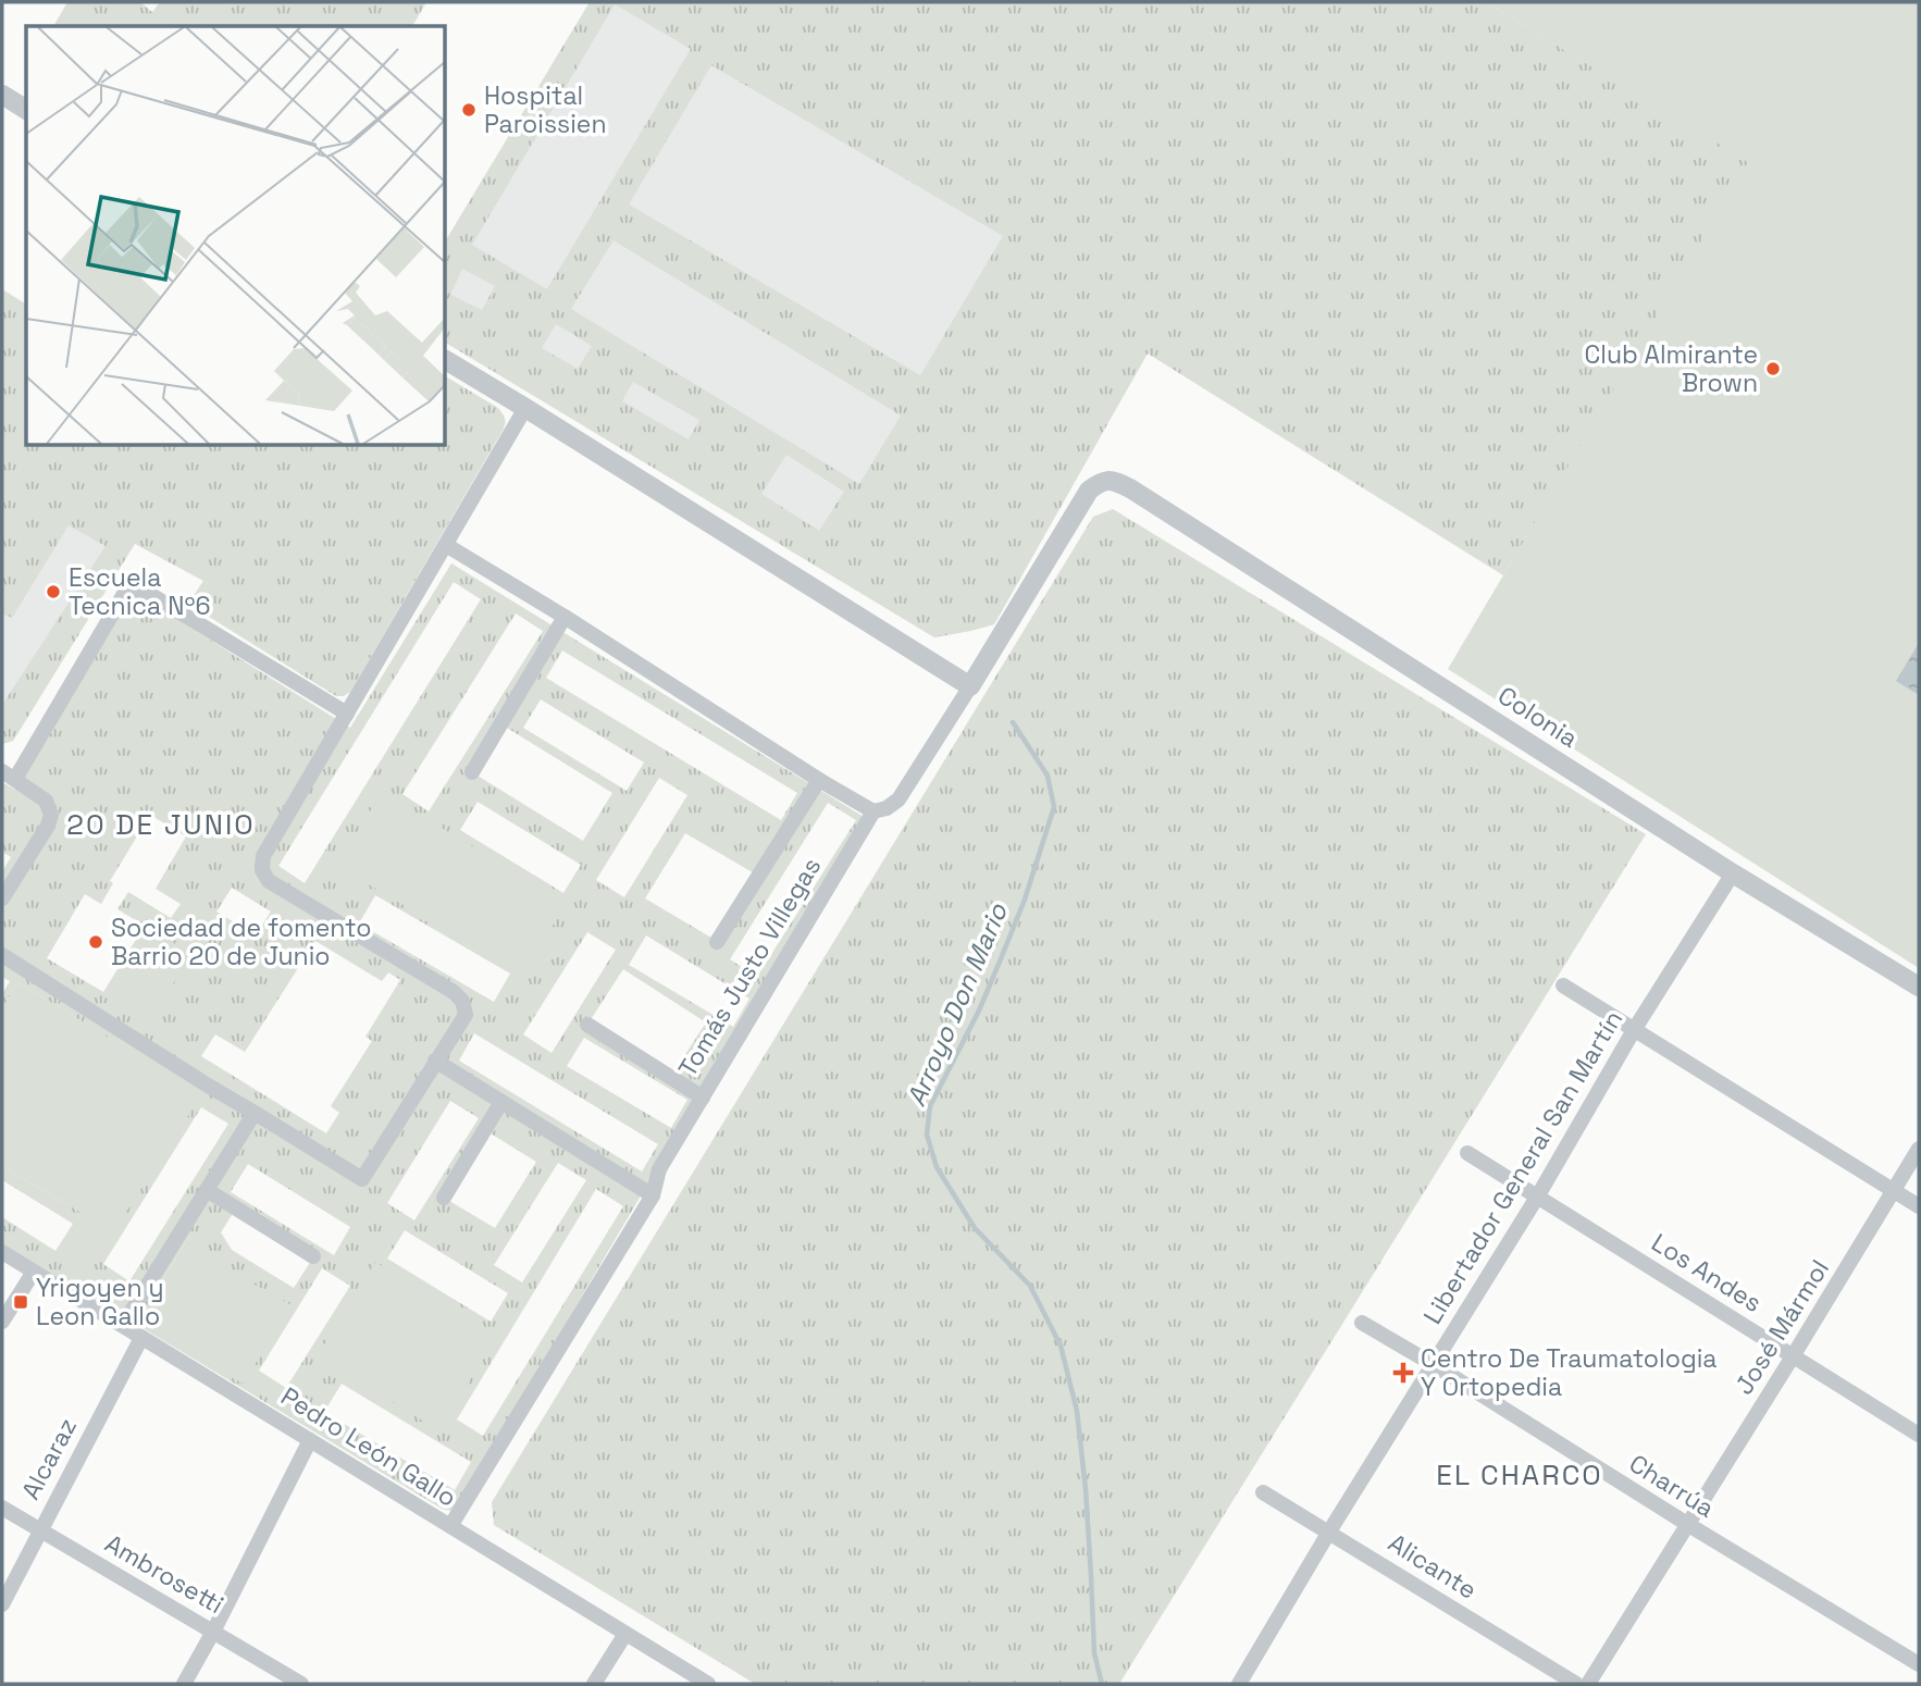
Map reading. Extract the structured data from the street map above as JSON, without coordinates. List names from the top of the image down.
{
  "streets": {
    "street": [
      "Colonia",
      "Tomás Justo Villegas",
      "Libertador General San Martín",
      "Los Andes",
      "José Mármol",
      "Pedro León Gallo",
      "Alcaraz",
      "Charrúa",
      "Alicante",
      "Ambrosetti"
    ]
  },
  "crossings": [
    ["Colonia", "Tomás Justo Villegas"],
    ["Colonia", "Libertador General San Martín"],
    ["Tomás Justo Villegas", "Pedro León Gallo"],
    ["Libertador General San Martín", "Los Andes"],
    ["Libertador General San Martín", "Charrúa"],
    ["Libertador General San Martín", "Alicante"],
    ["Los Andes", "José Mármol"],
    ["José Mármol", "Charrúa"],
    ["Pedro León Gallo", "Alcaraz"],
    ["Alcaraz", "Ambrosetti"]
  ],
  "districts": ["20 DE JUNIO", "EL CHARCO"],
  "water": ["Arroyo Don Mario"],
  "places": {
    "other": [
      "Hospital Paroissien",
      "Club Almirante Brown",
      "Escuela Tecnica Nº6",
      "Sociedad de fomento Barrio 20 de Junio"
    ],
    "transit": ["Yrigoyen y Leon Gallo"],
    "health": ["Centro De Traumatologia Y Ortopedia"]
  }
}
